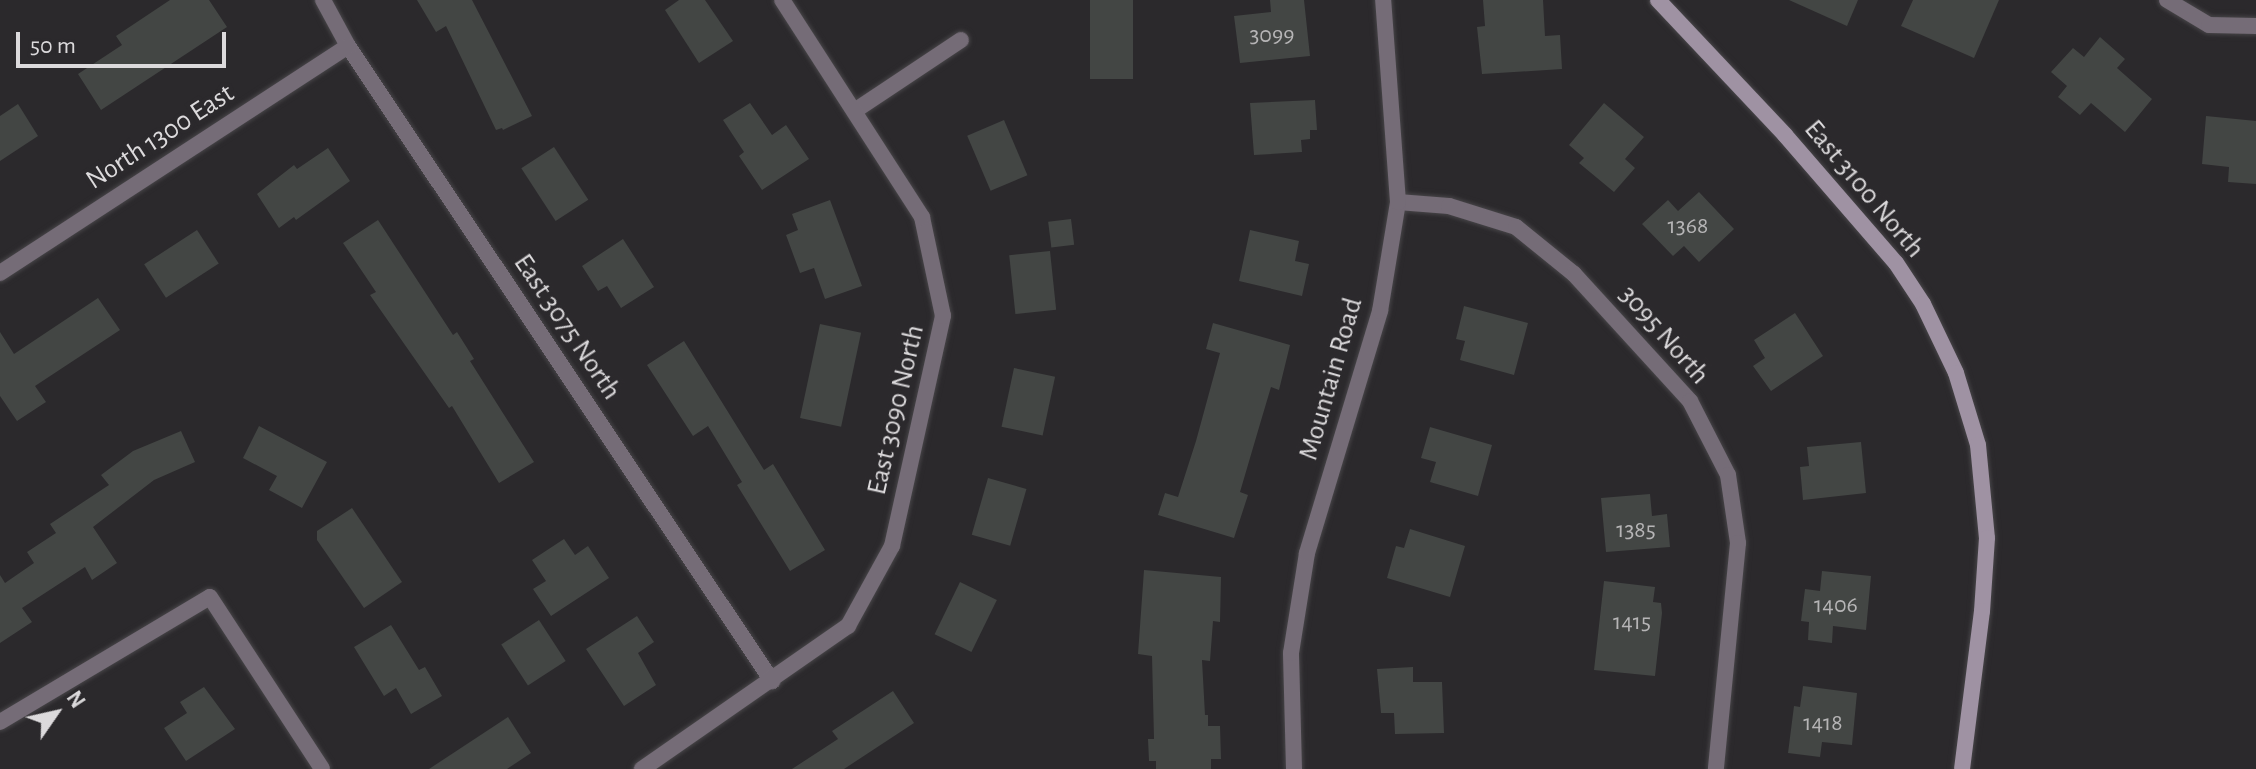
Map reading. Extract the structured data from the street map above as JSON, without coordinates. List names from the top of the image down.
{
  "streets": {
    "main road": ["East 3100 North"],
    "street": [
      "North 1300 East",
      "East 3075 North",
      "3095 North",
      "Mountain Road",
      "East 3090 North"
    ]
  },
  "crossings": [
    ["North 1300 East", "East 3075 North"],
    ["East 3075 North", "East 3090 North"],
    ["3095 North", "Mountain Road"]
  ],
  "house_numbers": [
    "3099",
    "1368",
    "1385",
    "1406",
    "1415",
    "1418"
  ],
  "scale_bar": "50 m",
  "north": "top right"
}
